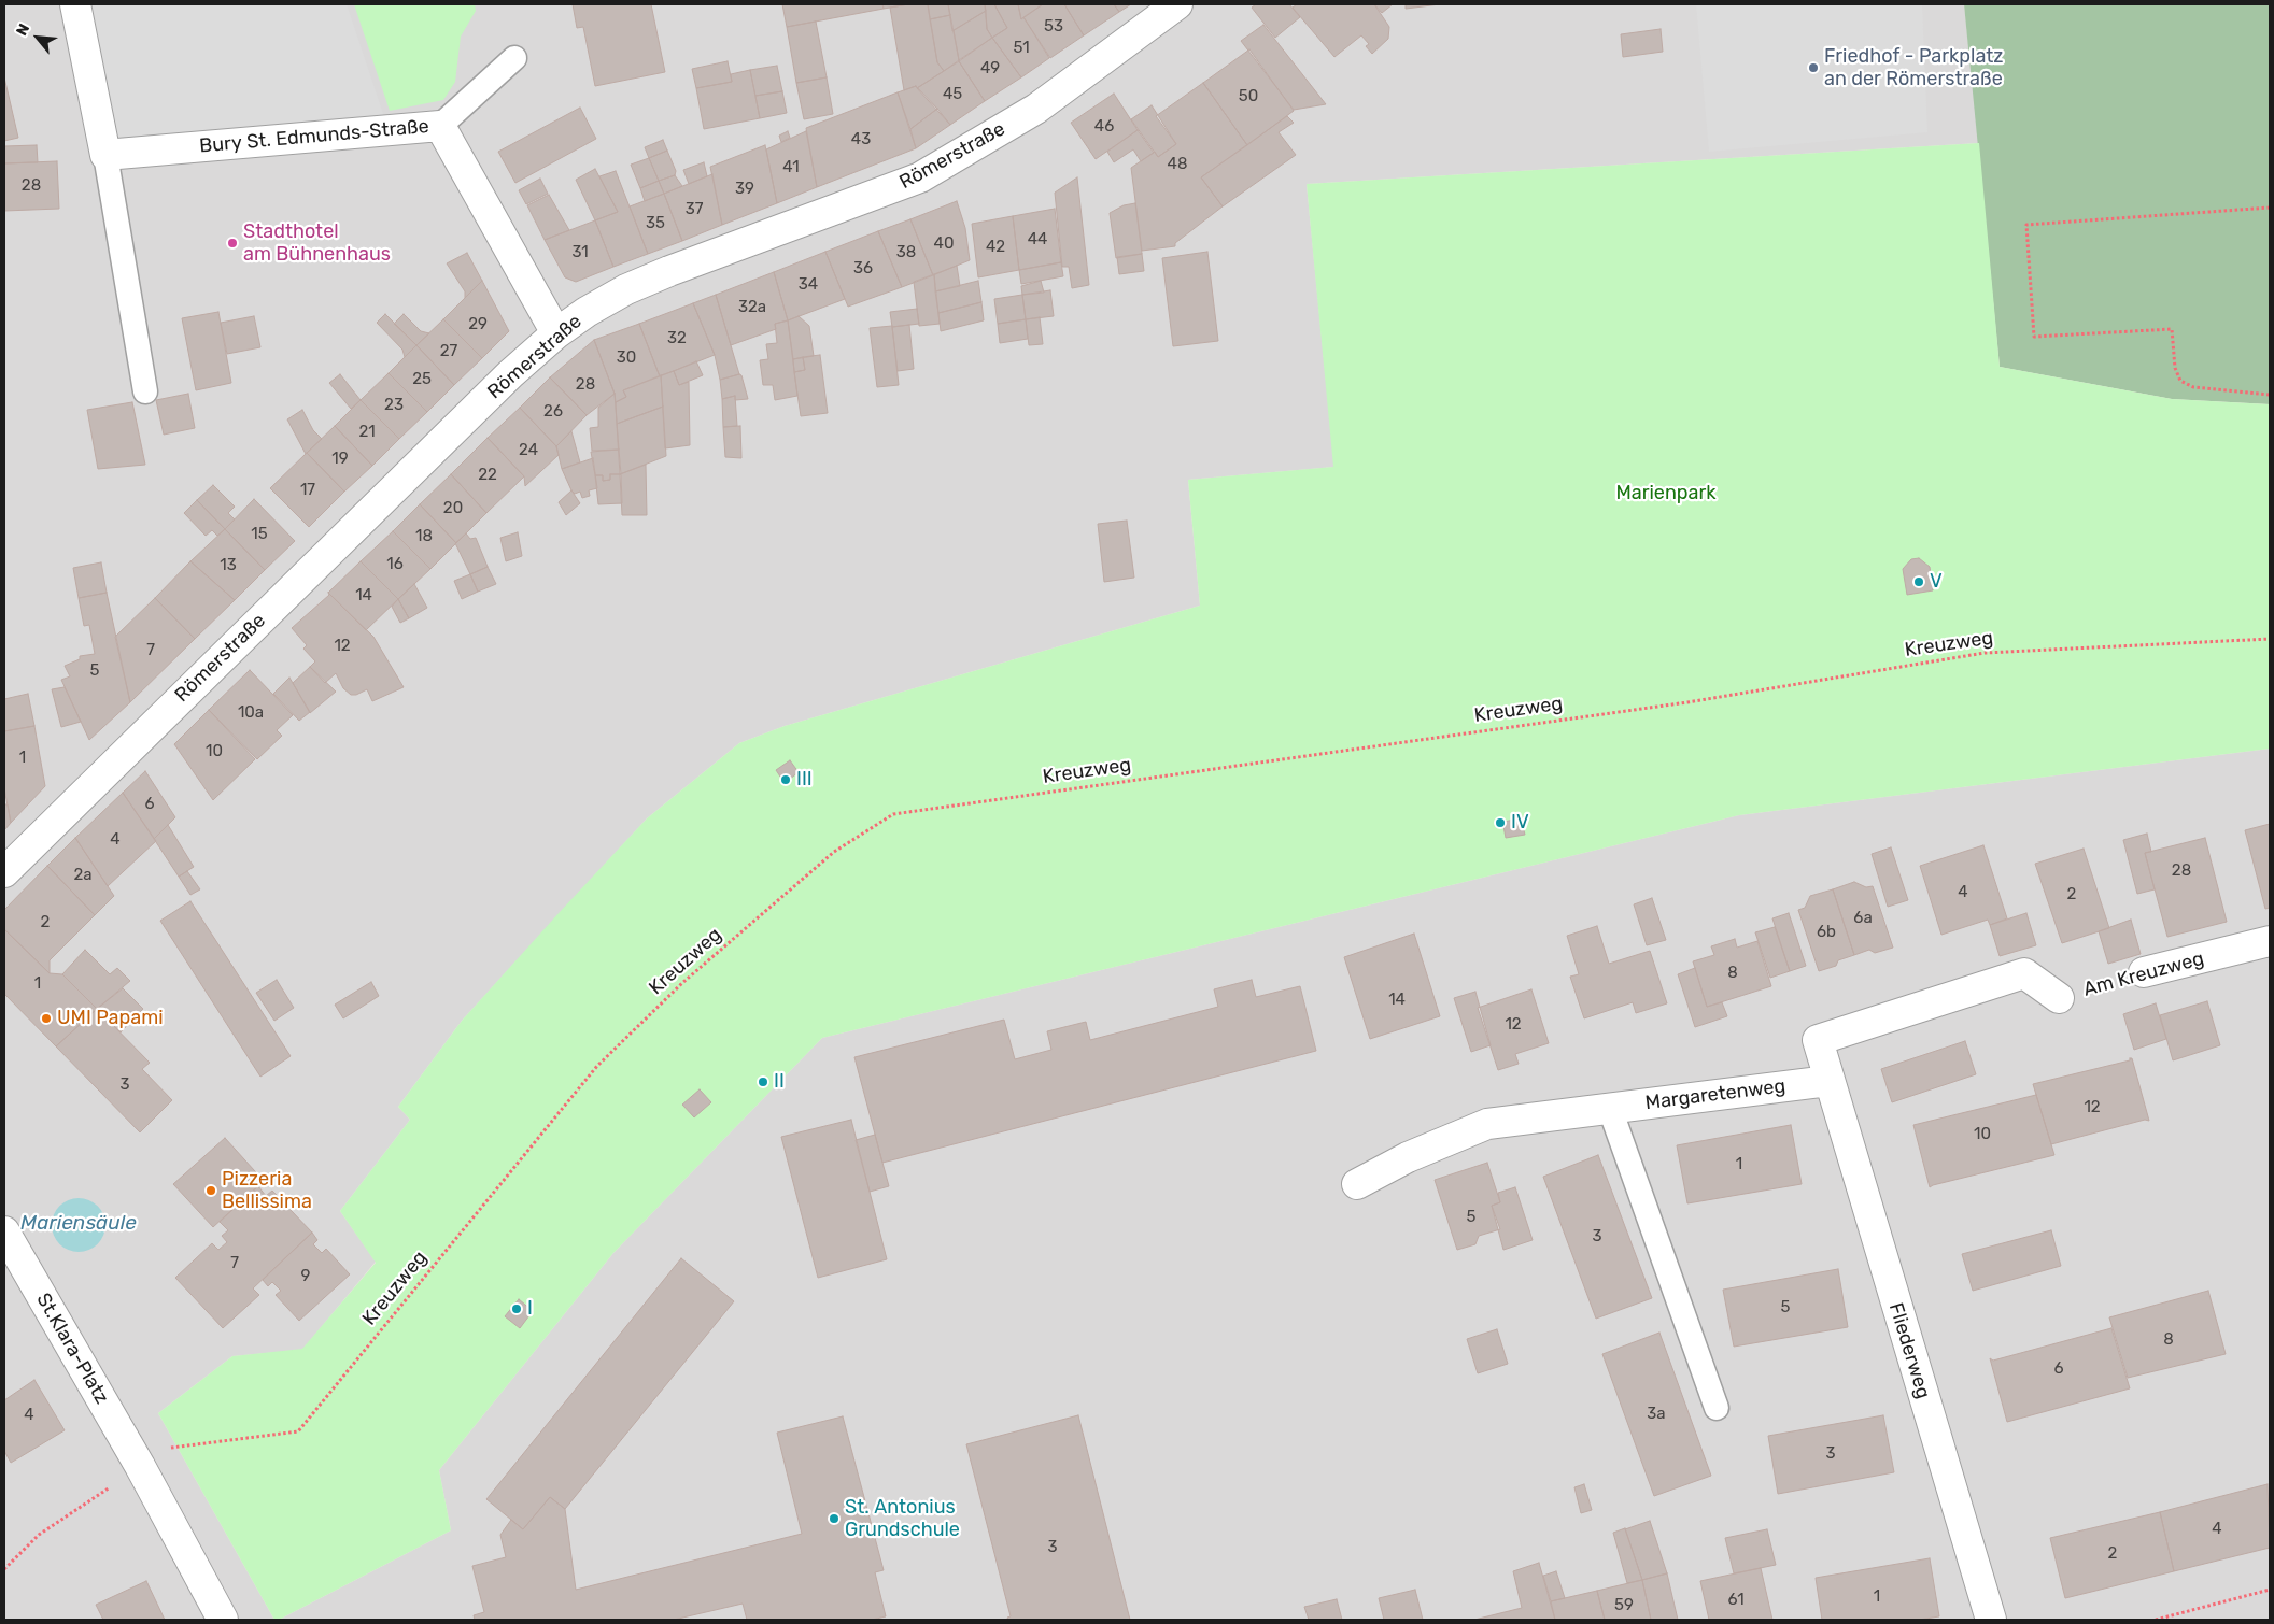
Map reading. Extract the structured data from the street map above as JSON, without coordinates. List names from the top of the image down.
{
  "streets": {
    "street": [
      "Bury St. Edmunds-Straße",
      "Römerstraße",
      "Am Kreuzweg",
      "Margaretenweg",
      "St.Klara-Platz",
      "Fliederweg"
    ],
    "path": ["Kreuzweg"]
  },
  "crossings": [
    ["Bury St. Edmunds-Straße", "Römerstraße"],
    ["Am Kreuzweg", "Margaretenweg"],
    ["Am Kreuzweg", "Fliederweg"],
    ["Margaretenweg", "Fliederweg"]
  ],
  "water": ["Mariensäule"],
  "parks": ["Marienpark"],
  "places": [
    "Friedhof - Parkplatz an der Römerstraße",
    "Stadthotel am Bühnenhaus",
    "V",
    "III",
    "IV",
    "UMI Papami",
    "II",
    "Pizzeria Bellissima",
    "I",
    "St. Antonius Grundschule"
  ],
  "house_numbers": [
    "53",
    "51",
    "49",
    "45",
    "50",
    "46",
    "43",
    "48",
    "41",
    "28",
    "39",
    "37",
    "35",
    "44",
    "40",
    "42",
    "31",
    "38",
    "36",
    "34",
    "32a",
    "29",
    "32",
    "27",
    "30",
    "25",
    "28",
    "23",
    "26",
    "21",
    "24",
    "19",
    "22",
    "17",
    "20",
    "15",
    "18",
    "16",
    "13",
    "14",
    "12",
    "7",
    "5",
    "10a",
    "10",
    "1",
    "6",
    "4",
    "28",
    "2a",
    "4",
    "2",
    "6a",
    "2",
    "6b",
    "8",
    "1",
    "14",
    "12",
    "3",
    "12",
    "10",
    "1",
    "5",
    "3",
    "7",
    "9",
    "5",
    "8",
    "6",
    "3a",
    "4",
    "3",
    "4",
    "3",
    "2",
    "1",
    "61",
    "59"
  ],
  "north": "top left"
}
